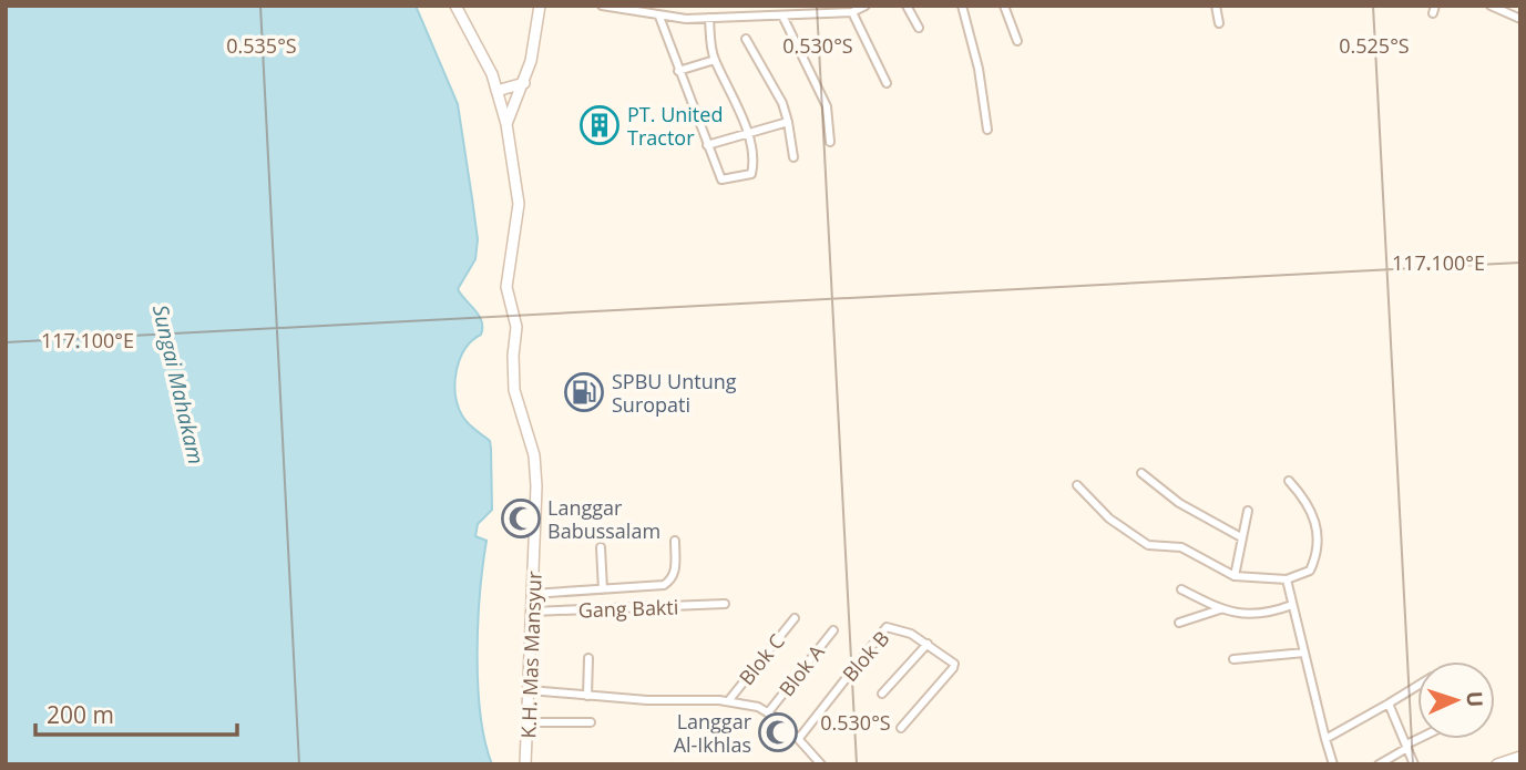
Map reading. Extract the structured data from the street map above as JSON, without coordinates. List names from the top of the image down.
{
  "streets": {
    "main road": ["K.H. Mas Mansyur"],
    "street": [
      "Gang Bakti",
      "Blok B",
      "Blok C",
      "Blok A"
    ]
  },
  "crossings": [
    ["Gang Bakti", "K.H. Mas Mansyur"]
  ],
  "water": ["Sungai Mahakam"],
  "places": {
    "building": ["PT. United Tractor"],
    "fuel station": ["SPBU Untung Suropati"],
    "mosque": ["Langgar Babussalam", "Langgar Al-Ikhlas"]
  },
  "scale_bar": "200 m",
  "north": "right",
  "coordinates": [
    "0.535°S",
    "0.530°S",
    "0.525°S",
    "117.100°E"
  ]
}
